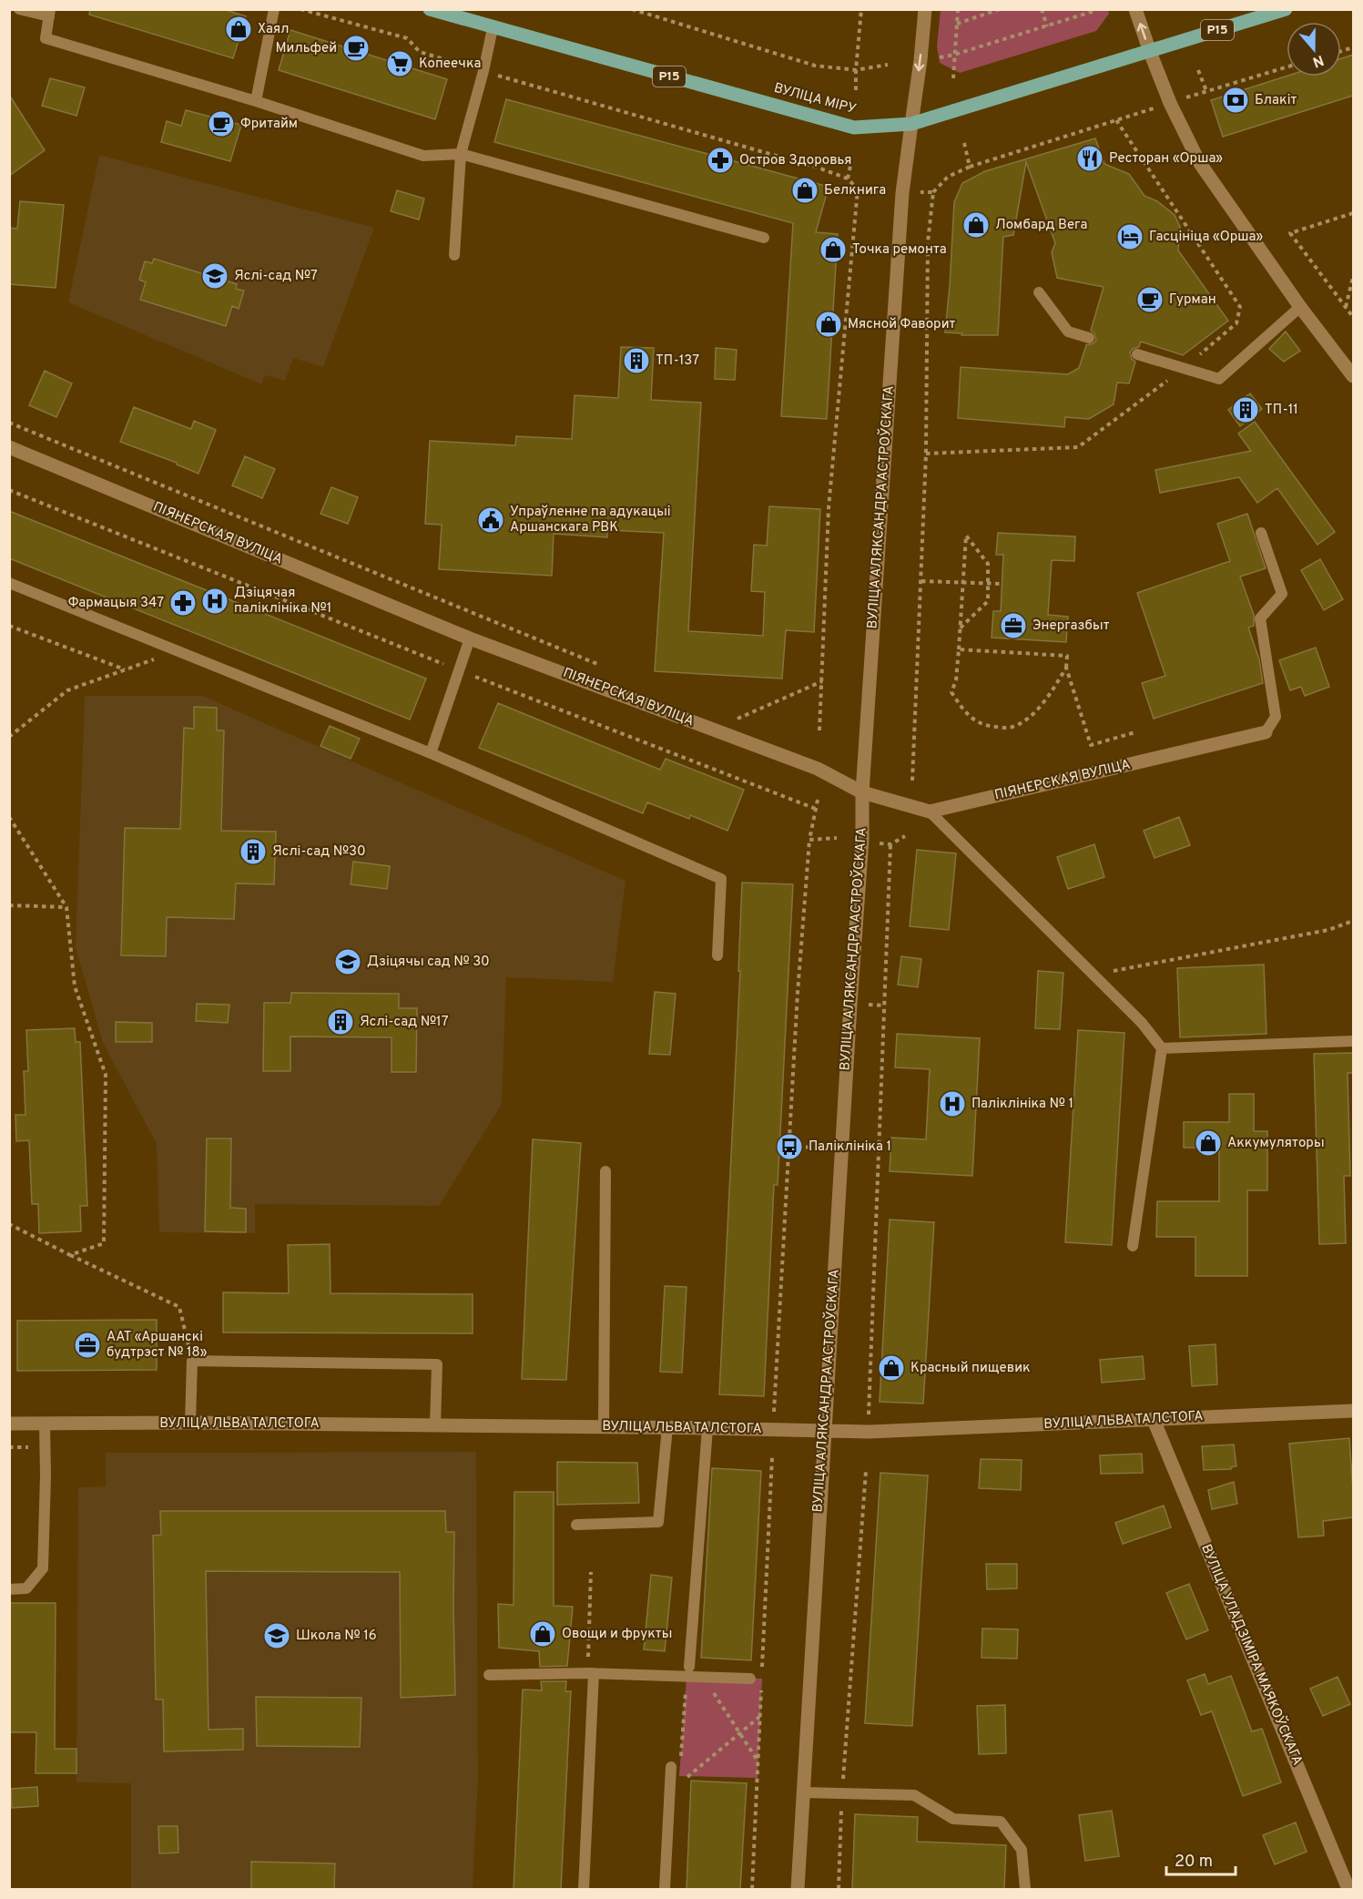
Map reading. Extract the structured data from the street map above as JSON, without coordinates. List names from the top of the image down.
{
  "streets": {
    "main road": ["Р15", "ВУЛІЦА МІРУ"],
    "street": [
      "ВУЛІЦА АЛЯКСАНДРА АСТРОЎСКАГА",
      "ПІЯНЕРСКАЯ ВУЛІЦА",
      "ВУЛІЦА ЛЬВА ТАЛСТОГА",
      "ВУЛІЦА УЛАДЗІМІРА МАЯКОЎСКАГА"
    ]
  },
  "crossings": [
    ["ВУЛІЦА МІРУ", "ВУЛІЦА АЛЯКСАНДРА АСТРОЎСКАГА"],
    ["ВУЛІЦА АЛЯКСАНДРА АСТРОЎСКАГА", "ПІЯНЕРСКАЯ ВУЛІЦА"],
    ["ВУЛІЦА АЛЯКСАНДРА АСТРОЎСКАГА", "ВУЛІЦА ЛЬВА ТАЛСТОГА"],
    ["ВУЛІЦА ЛЬВА ТАЛСТОГА", "ВУЛІЦА УЛАДЗІМІРА МАЯКОЎСКАГА"]
  ],
  "places": {
    "shop": [
      "Хаял",
      "Белкнига",
      "Ломбард Вега",
      "Точка ремонта",
      "Мясной Фаворит",
      "Аккумуляторы",
      "Красный пищевик",
      "Овощи и фрукты"
    ],
    "cafe": ["Мильфей", "Фритайм", "Гурман"],
    "supermarket": ["Копеечка"],
    "bank": ["Блакіт"],
    "restaurant": ["Ресторан «Орша»"],
    "pharmacy": ["Остров Здоровья", "Фармацыя 347"],
    "hotel": ["Гасцініца «Орша»"],
    "school or university": ["Яслі-сад №7", "Дзіцячы сад № 30", "Школа № 16"],
    "building": [
      "ТП-137",
      "ТП-11",
      "Яслі-сад №30",
      "Яслі-сад №17"
    ],
    "public building": ["Упраўленне па адукацыі Аршанскага РВК"],
    "hospital": ["Дзіцячая паліклініка №1", "Паліклініка № 1"],
    "office": ["Энергазбыт", "ААТ «Аршанскі будтрэст № 18»"],
    "bus stop": ["Паліклініка 1"]
  },
  "scale_bar": "20 m",
  "north": "bottom"
}
